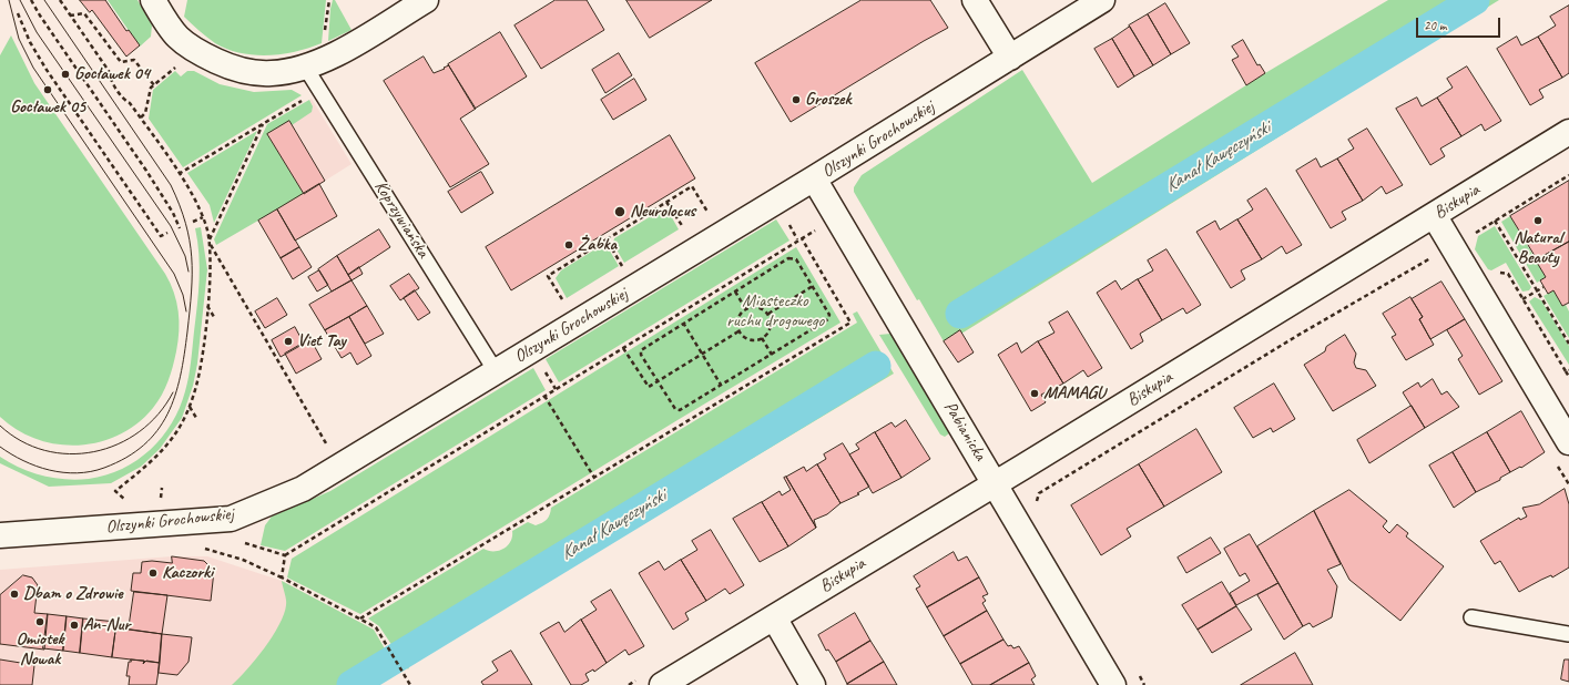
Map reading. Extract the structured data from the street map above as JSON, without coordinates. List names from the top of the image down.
{
  "streets": {
    "street": ["Olszynki Grochowskiej", "Biskupia", "Pabianicka"],
    "lane": ["Koprzywiańska"]
  },
  "crossings": [
    ["Olszynki Grochowskiej", "Koprzywiańska"],
    ["Olszynki Grochowskiej", "Pabianicka"],
    ["Biskupia", "Pabianicka"]
  ],
  "water": ["Kanał Kawęczyński"],
  "parks": ["Miasteczko ruchu drogowego"],
  "places": [
    "Gocławek 04",
    "Gocławek 05",
    "Groszek",
    "Neurolocus",
    "Natural Beauty",
    "Żabka",
    "Viet Tay",
    "MAMAGU",
    "Kaczorki",
    "Dbam o Zdrowie",
    "Omiotek Nowak",
    "An-Nur"
  ],
  "scale_bar": "20 m"
}
